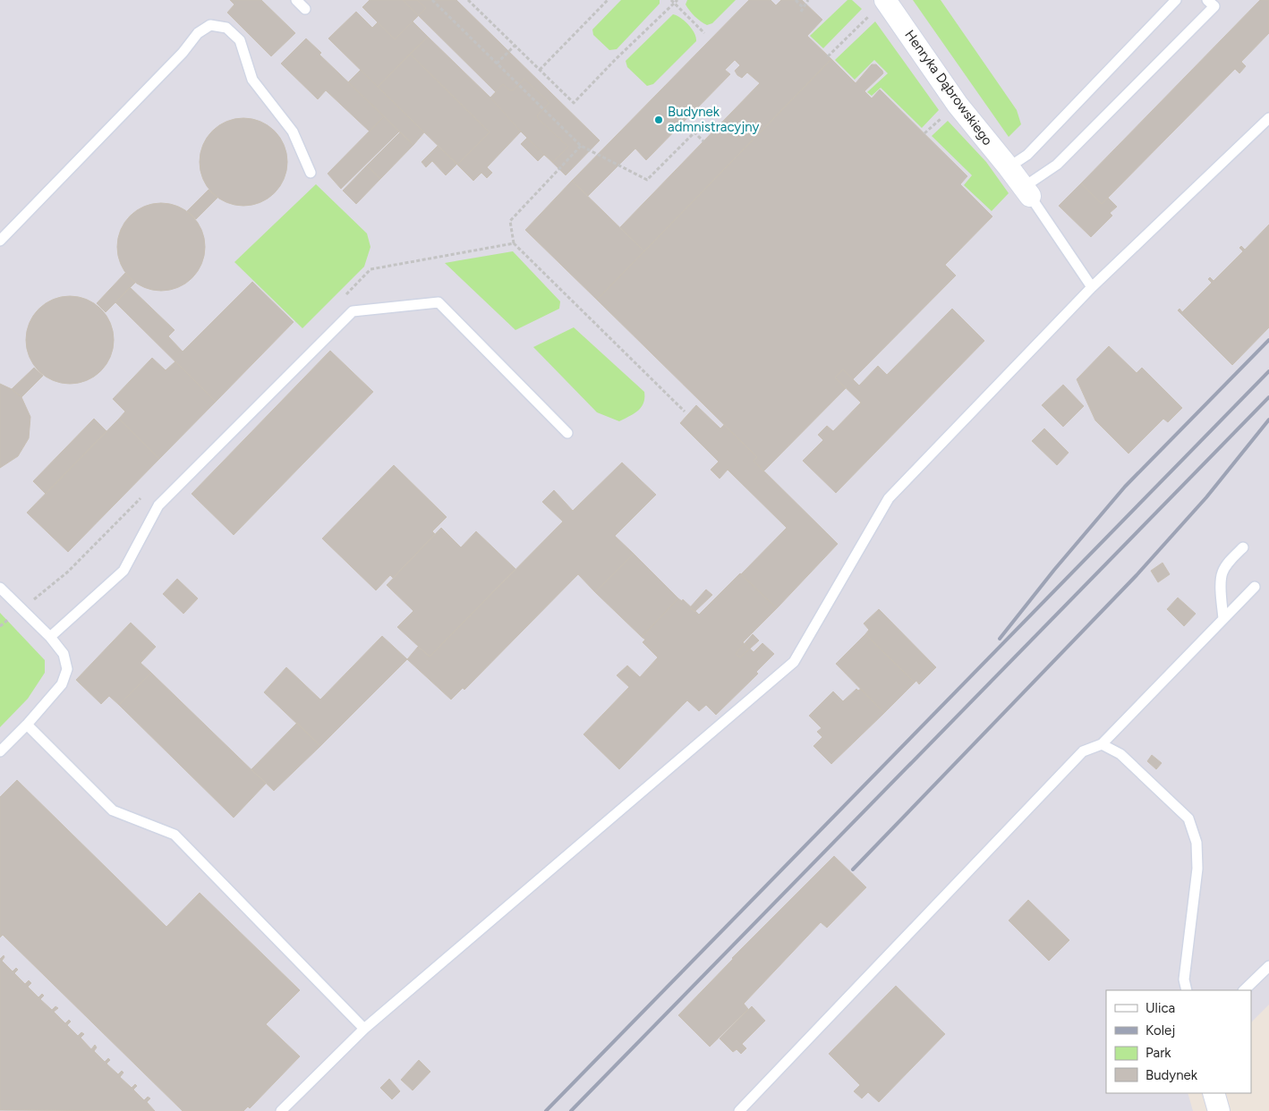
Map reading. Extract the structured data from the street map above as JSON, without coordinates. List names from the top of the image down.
{
  "streets": {
    "street": ["Henryka Dąbrowskiego"]
  },
  "places": ["Budynek admnistracyjny"],
  "legend": [
    "Ulica",
    "Kolej",
    "Park",
    "Budynek"
  ]
}
